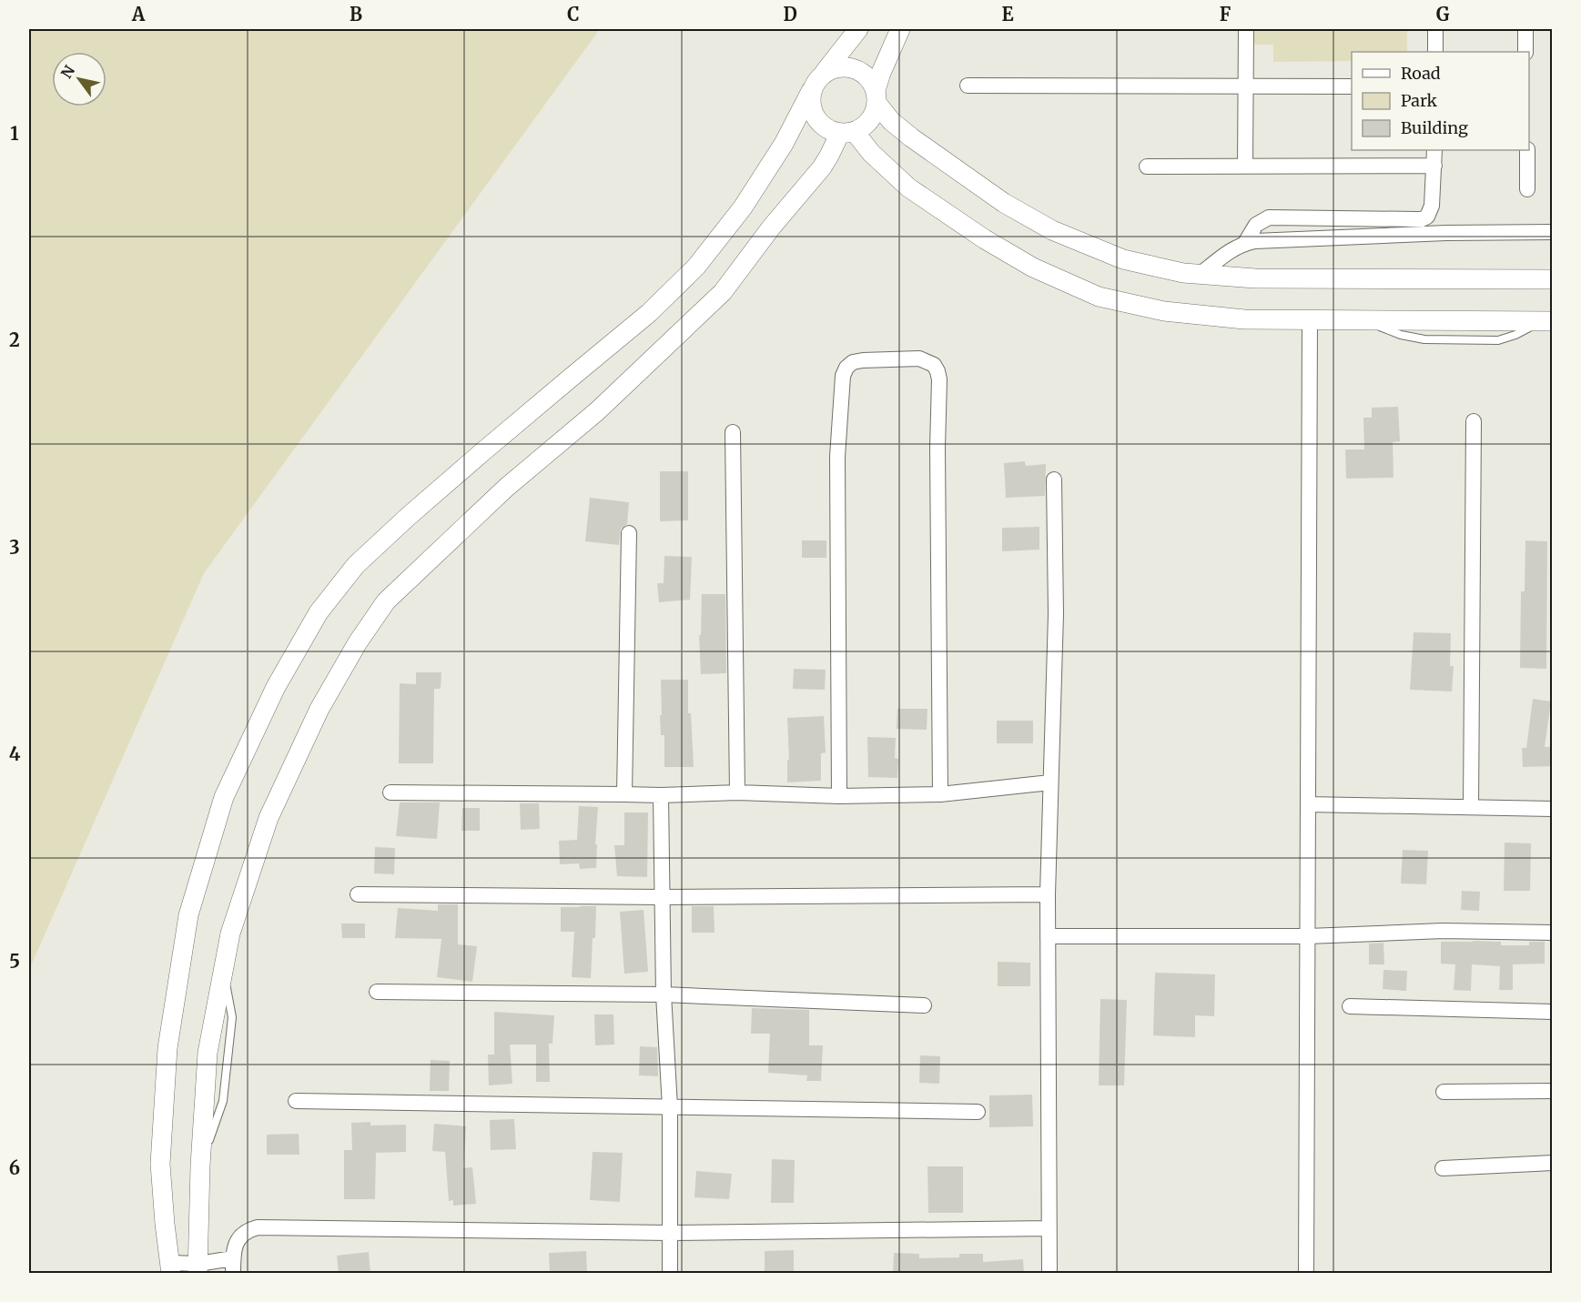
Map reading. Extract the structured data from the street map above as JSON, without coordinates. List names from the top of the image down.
{
  "legend": ["Road", "Park", "Building"],
  "north": "top left",
  "grid": {
    "columns": [
      "A",
      "B",
      "C",
      "D",
      "E",
      "F",
      "G"
    ],
    "rows": [
      "1",
      "2",
      "3",
      "4",
      "5",
      "6"
    ]
  }
}
